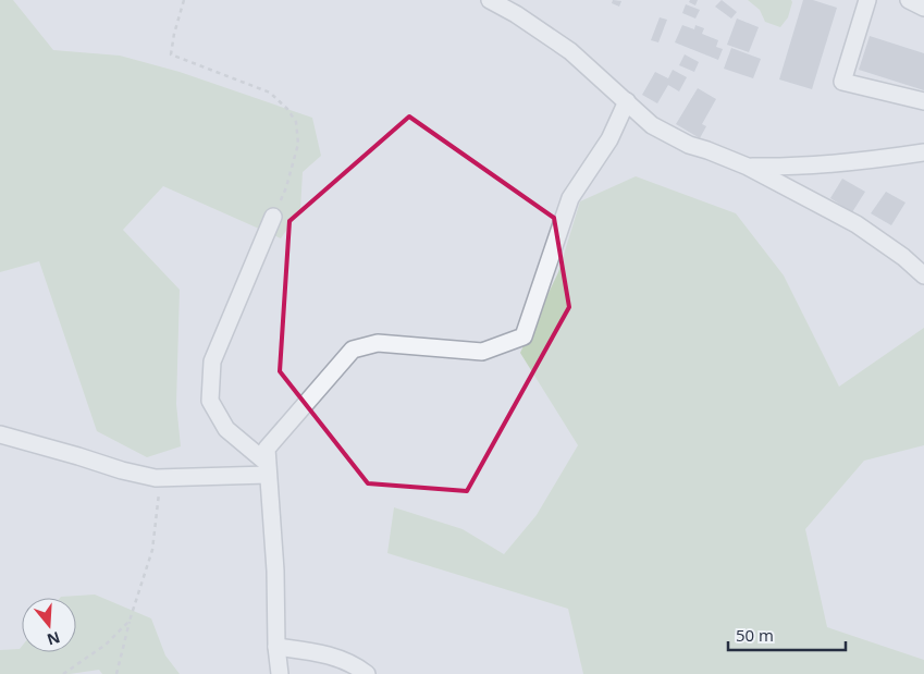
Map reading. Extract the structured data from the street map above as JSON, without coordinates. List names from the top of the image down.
{
  "scale_bar": "50 m",
  "north": "bottom"
}
